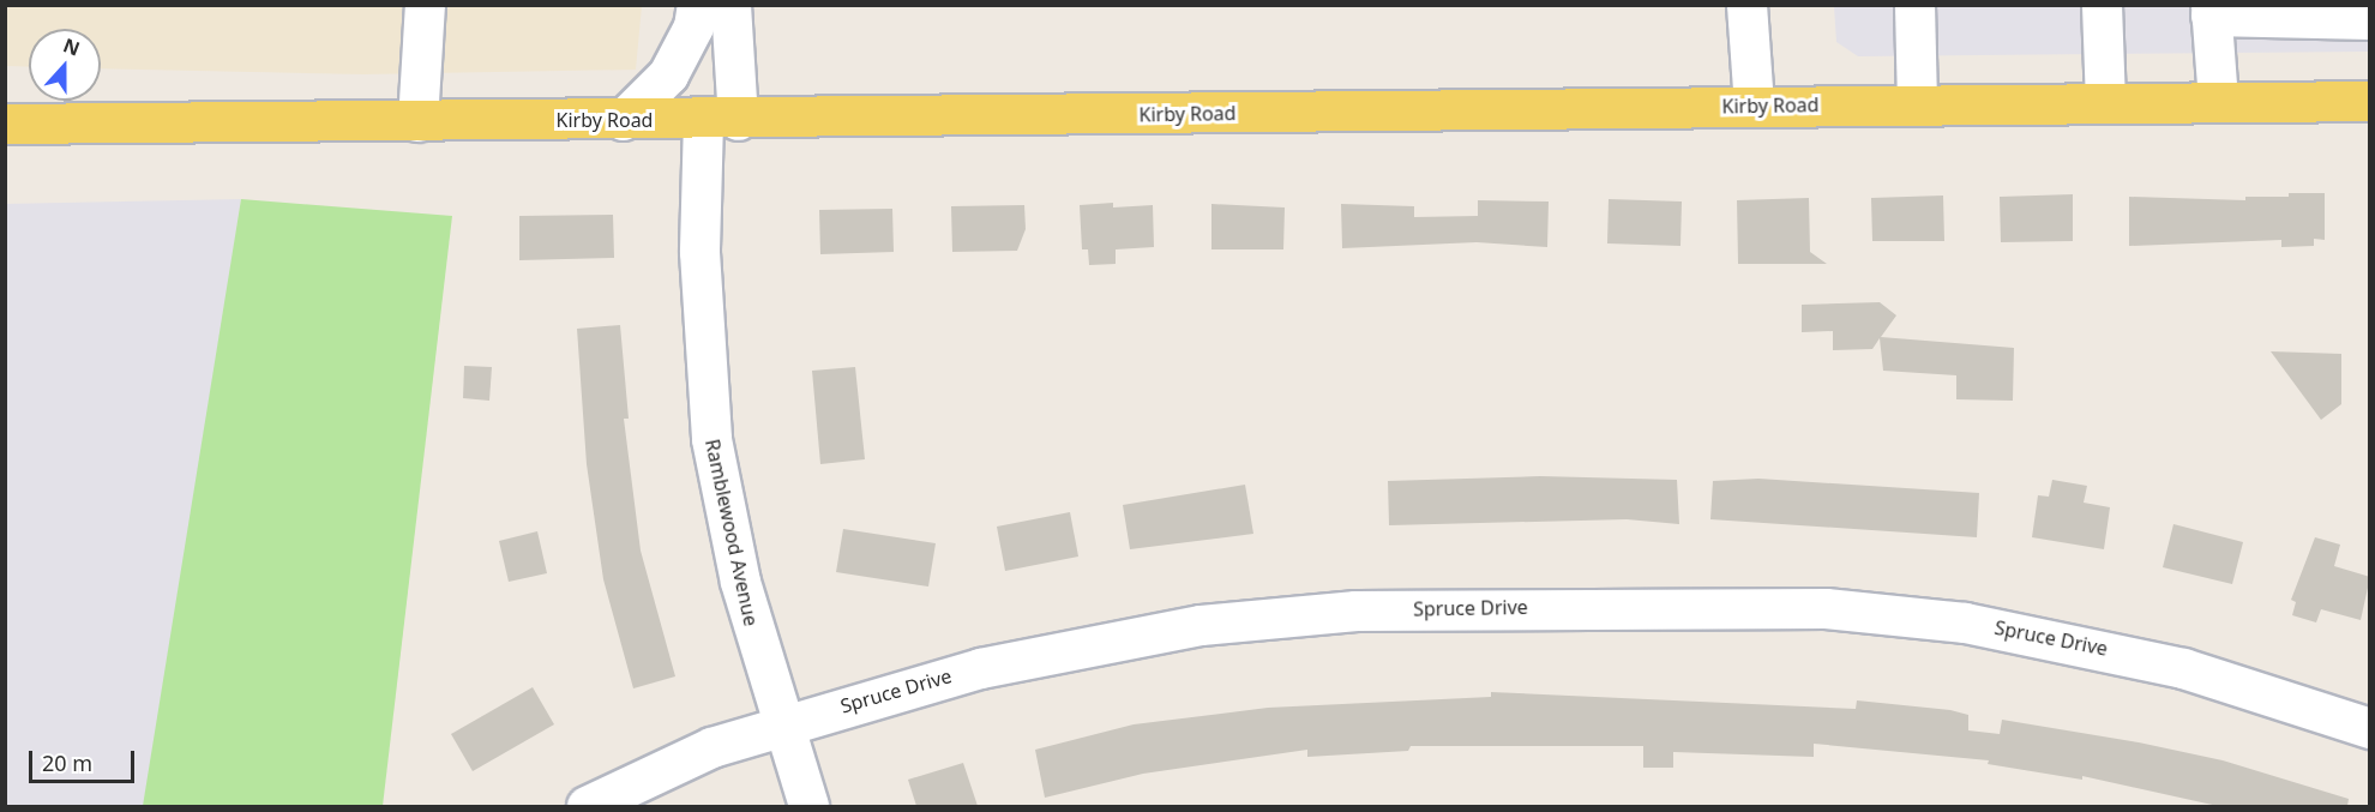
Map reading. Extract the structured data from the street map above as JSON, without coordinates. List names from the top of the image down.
{
  "streets": {
    "main road": ["Kirby Road"],
    "street": ["Ramblewood Avenue", "Spruce Drive"]
  },
  "crossings": [
    ["Kirby Road", "Ramblewood Avenue"],
    ["Ramblewood Avenue", "Spruce Drive"]
  ],
  "scale_bar": "20 m",
  "north": "top"
}
